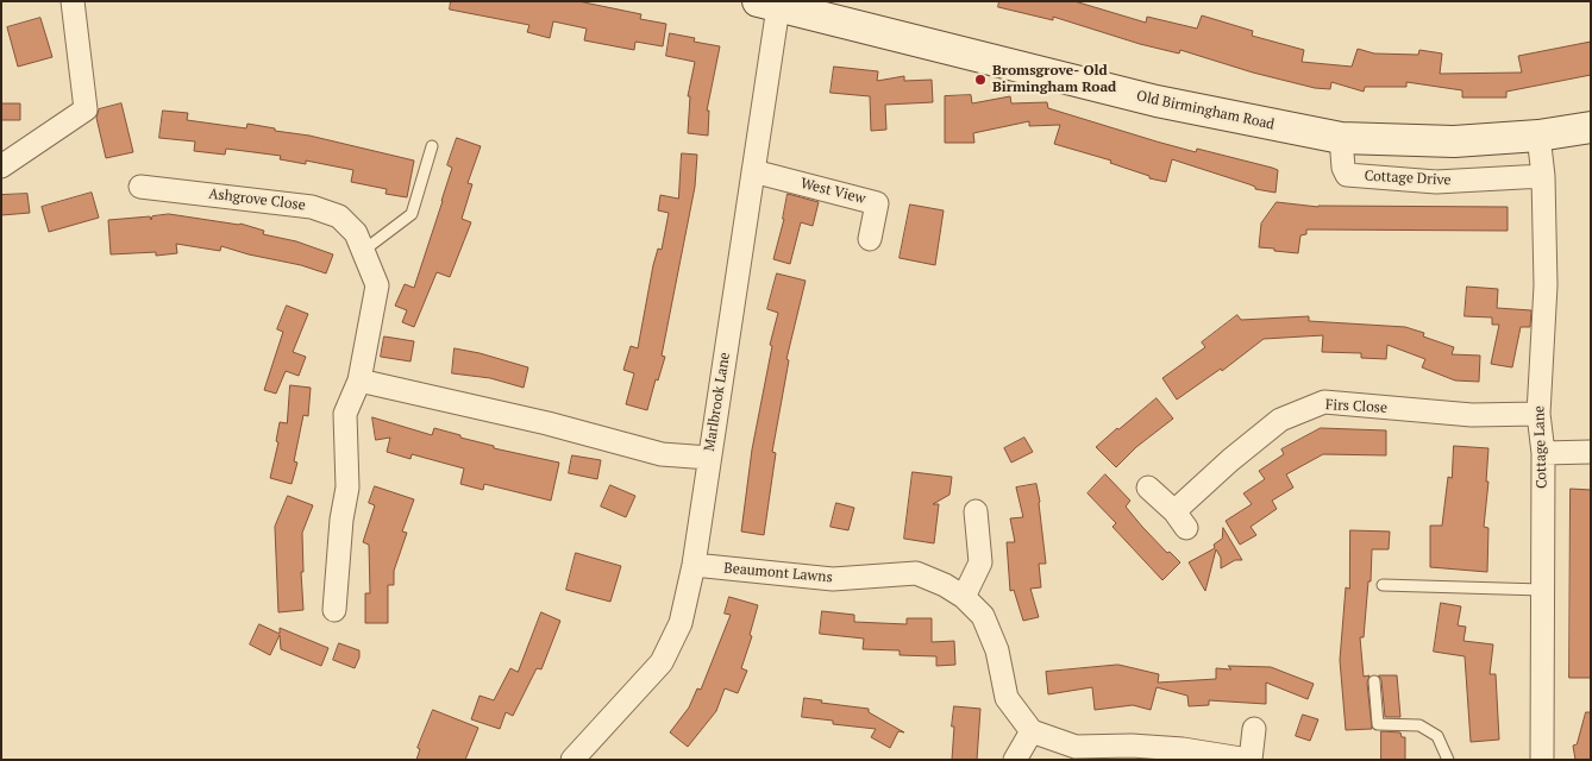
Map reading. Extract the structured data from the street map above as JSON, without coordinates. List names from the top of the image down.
{
  "streets": {
    "main road": ["Old Birmingham Road"],
    "street": [
      "Cottage Drive",
      "West View",
      "Ashgrove Close",
      "Marlbrook Lane",
      "Firs Close",
      "Cottage Lane",
      "Beaumont Lawns"
    ]
  },
  "crossings": [
    ["Old Birmingham Road", "Cottage Drive"],
    ["Old Birmingham Road", "Marlbrook Lane"],
    ["Old Birmingham Road", "Cottage Lane"],
    ["Cottage Drive", "Cottage Lane"],
    ["West View", "Marlbrook Lane"],
    ["Marlbrook Lane", "Beaumont Lawns"],
    ["Firs Close", "Cottage Lane"]
  ],
  "places": ["Bromsgrove- Old Birmingham Road"]
}
